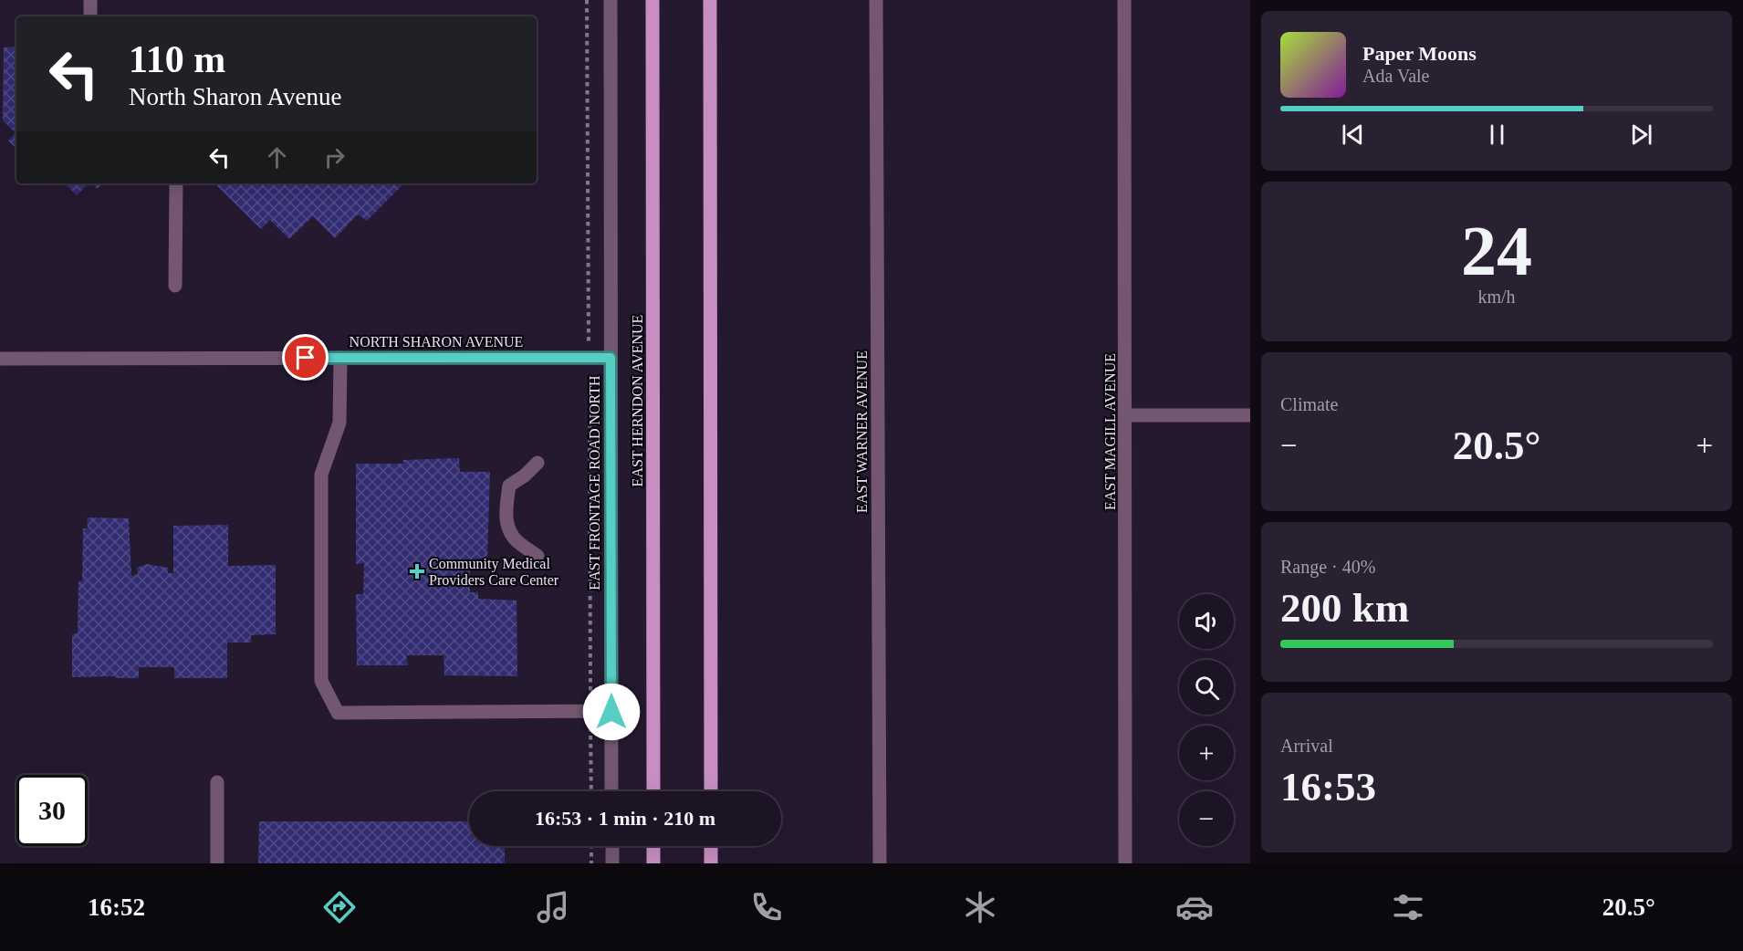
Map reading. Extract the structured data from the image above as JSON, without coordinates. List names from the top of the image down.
{
  "streets": {
    "main road": ["EAST HERNDON AVENUE"],
    "street": [
      "NORTH SHARON AVENUE",
      "EAST WARNER AVENUE",
      "EAST MAGILL AVENUE",
      "EAST FRONTAGE ROAD NORTH"
    ]
  },
  "crossings": [
    ["NORTH SHARON AVENUE", "EAST FRONTAGE ROAD NORTH"]
  ],
  "places": {
    "health": ["Community Medical Providers Care Center"]
  },
  "page": {
    "turn": ["110 m", "North Sharon Avenue"],
    "song": ["Paper Moons", "Ada Vale"],
    "tile": [
      ["24", "km/h"],
      "Climate",
      ["Range · 40%", "200 km"],
      ["Arrival", "16:53"]
    ],
    "heat": ["−", "20.5°", "+"],
    "map_buttons": ["+", "−"],
    "limit": "30",
    "trip": "16:53 · 1 min · 210 m",
    "tabs": ["16:52", "20.5°"]
  }
}
